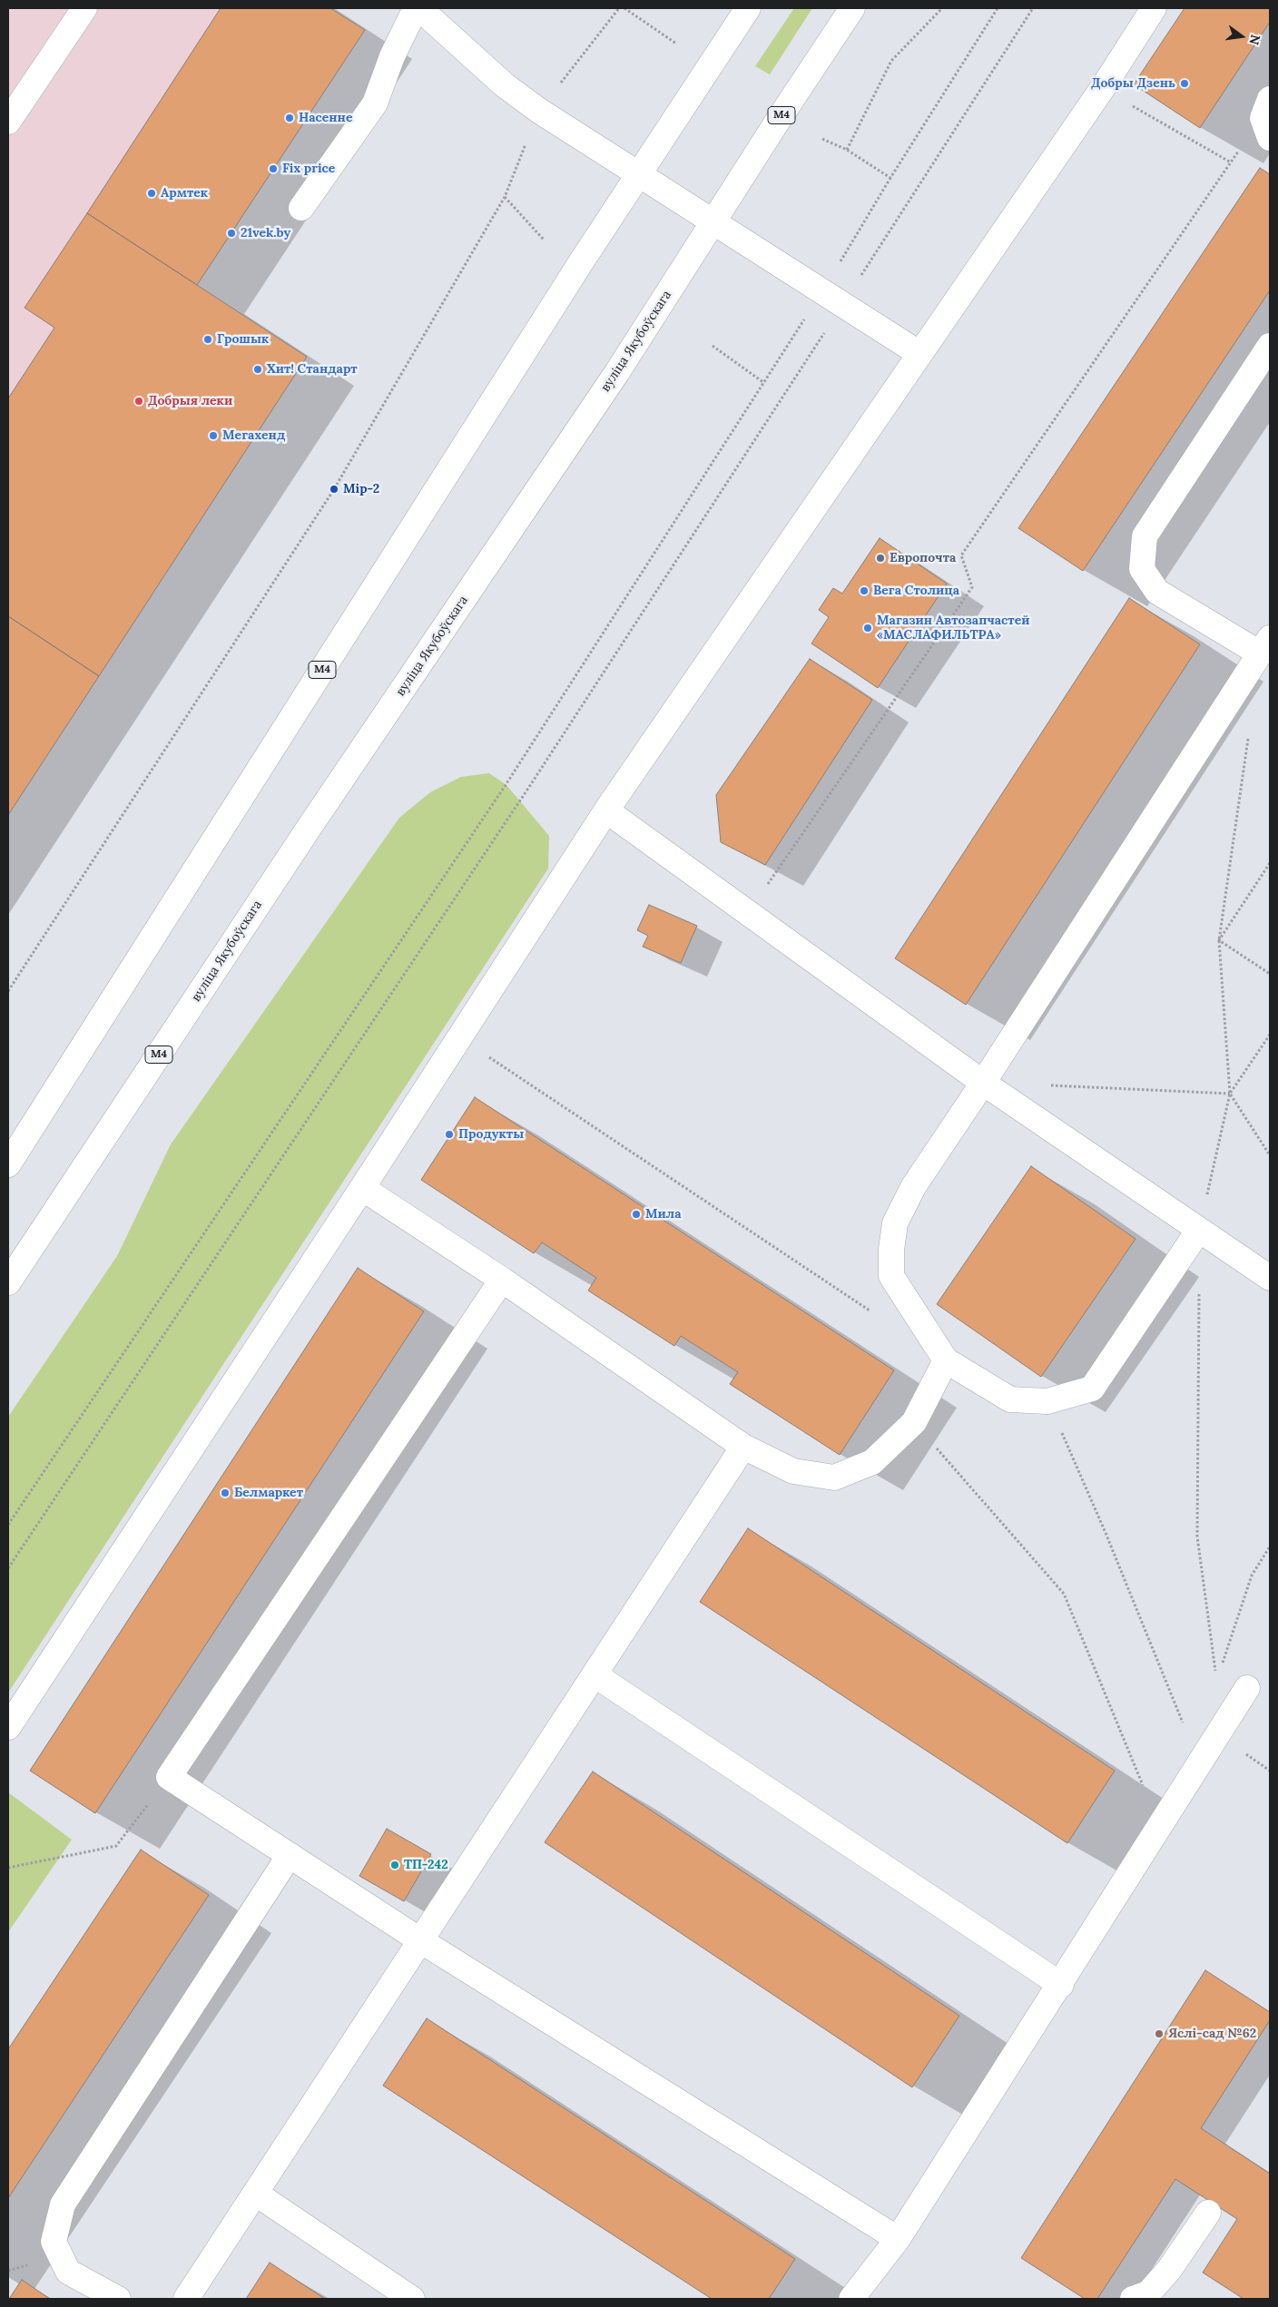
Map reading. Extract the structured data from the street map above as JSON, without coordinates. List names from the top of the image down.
{
  "streets": {
    "main road": ["М4", "вуліца Якубоўскага"]
  },
  "places": [
    "Добры Дзень",
    "Насенне",
    "Fix price",
    "Армтек",
    "21vek.by",
    "Грошык",
    "Хит! Стандарт",
    "Добрыя леки",
    "Мегахенд",
    "Мір-2",
    "Европочта",
    "Вега Столица",
    "Магазин Автозапчастей «МАСЛАФИЛЬТРА»",
    "Продукты",
    "Мила",
    "Белмаркет",
    "ТП-242",
    "Яслі-сад №62"
  ],
  "north": "right"
}
